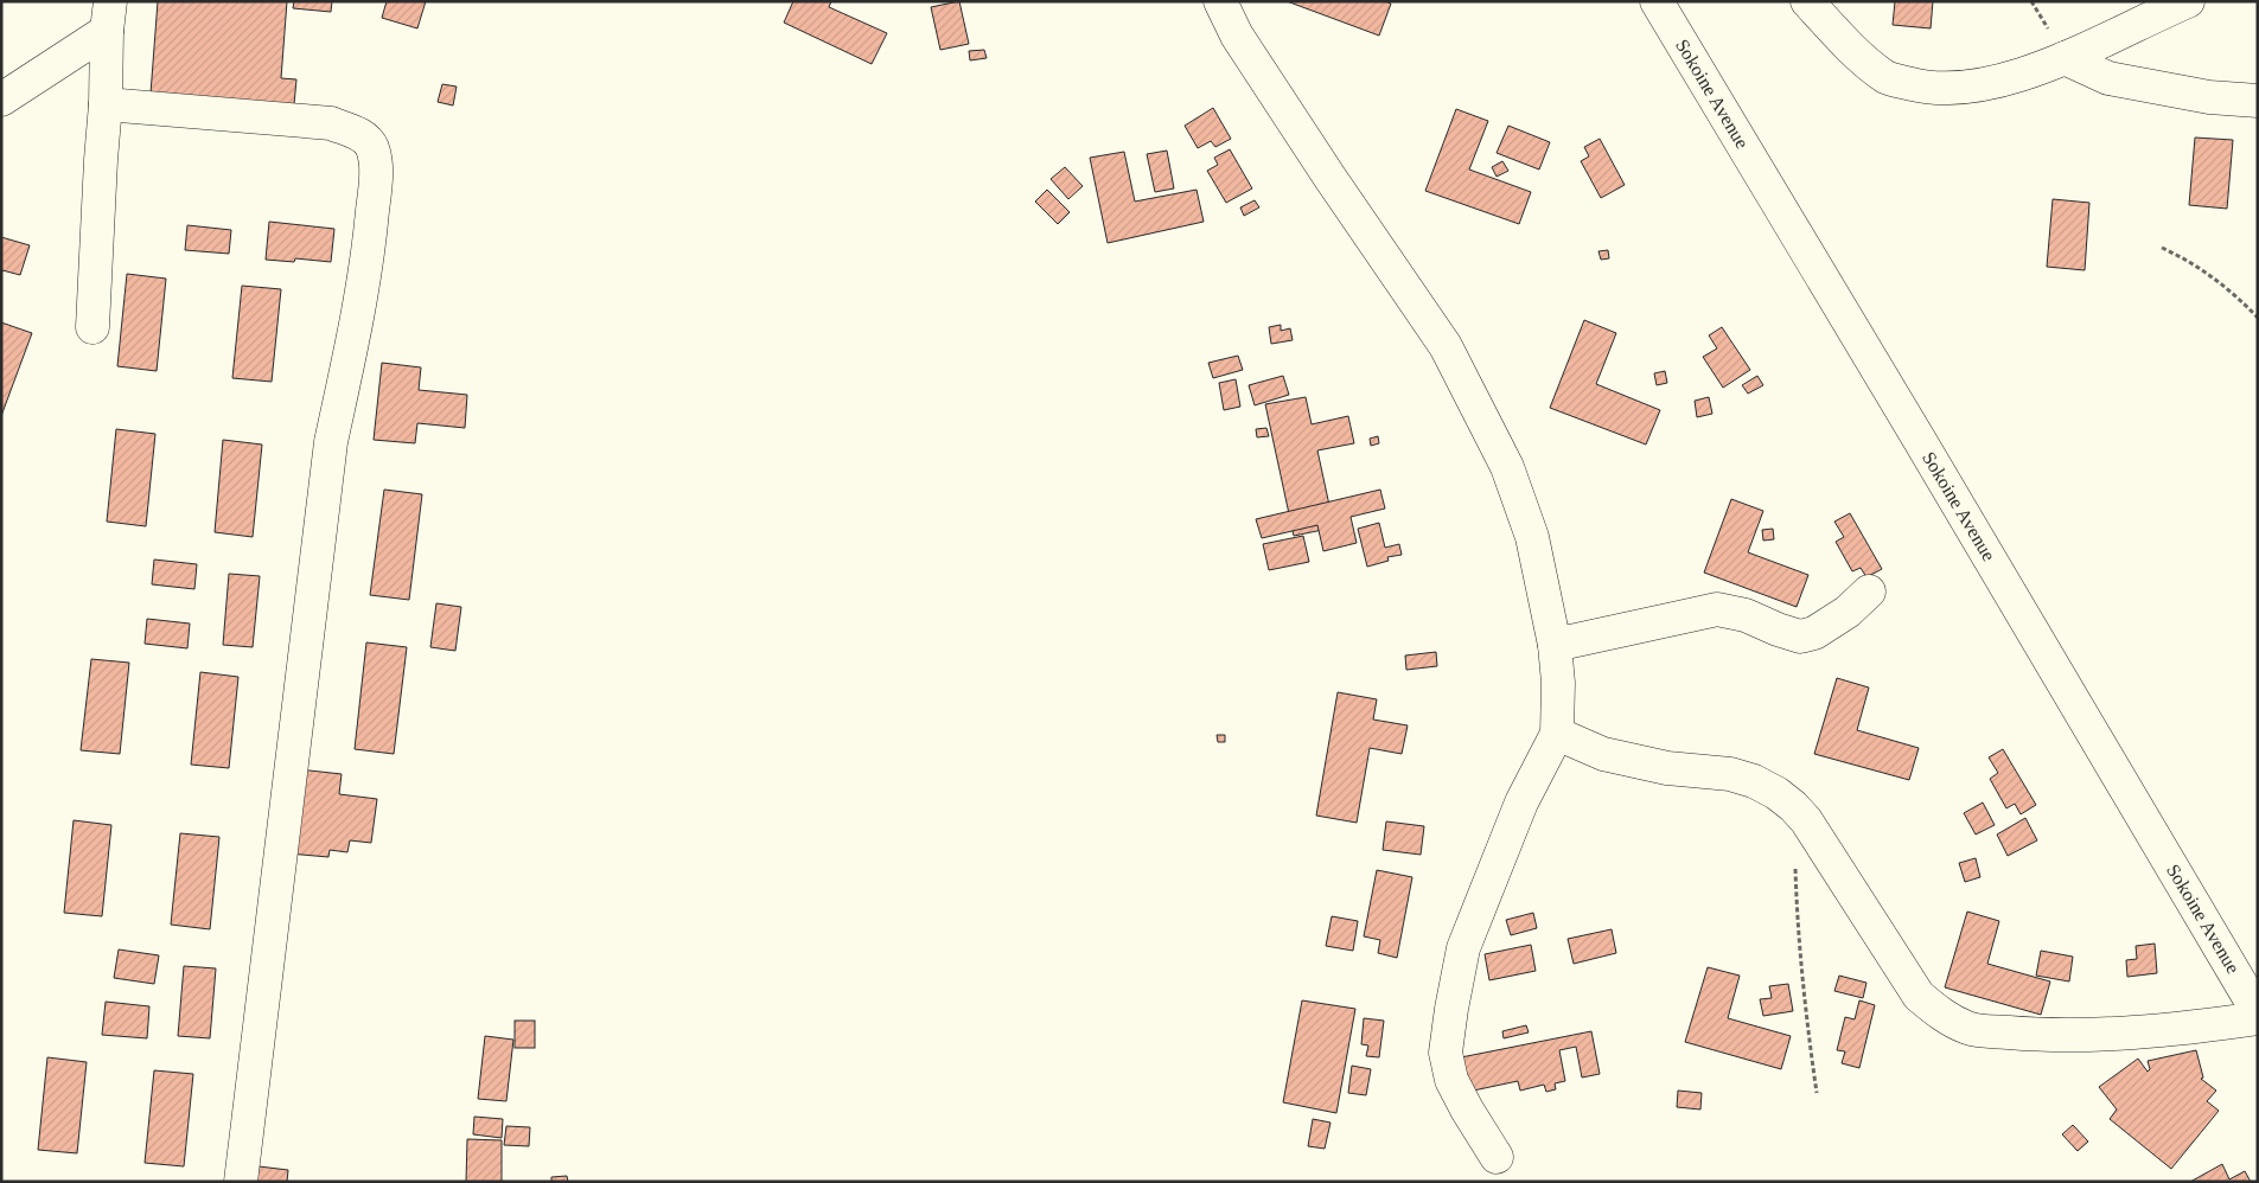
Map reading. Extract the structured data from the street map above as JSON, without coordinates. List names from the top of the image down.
{
  "streets": {
    "street": ["Sokoine Avenue"]
  }
}
